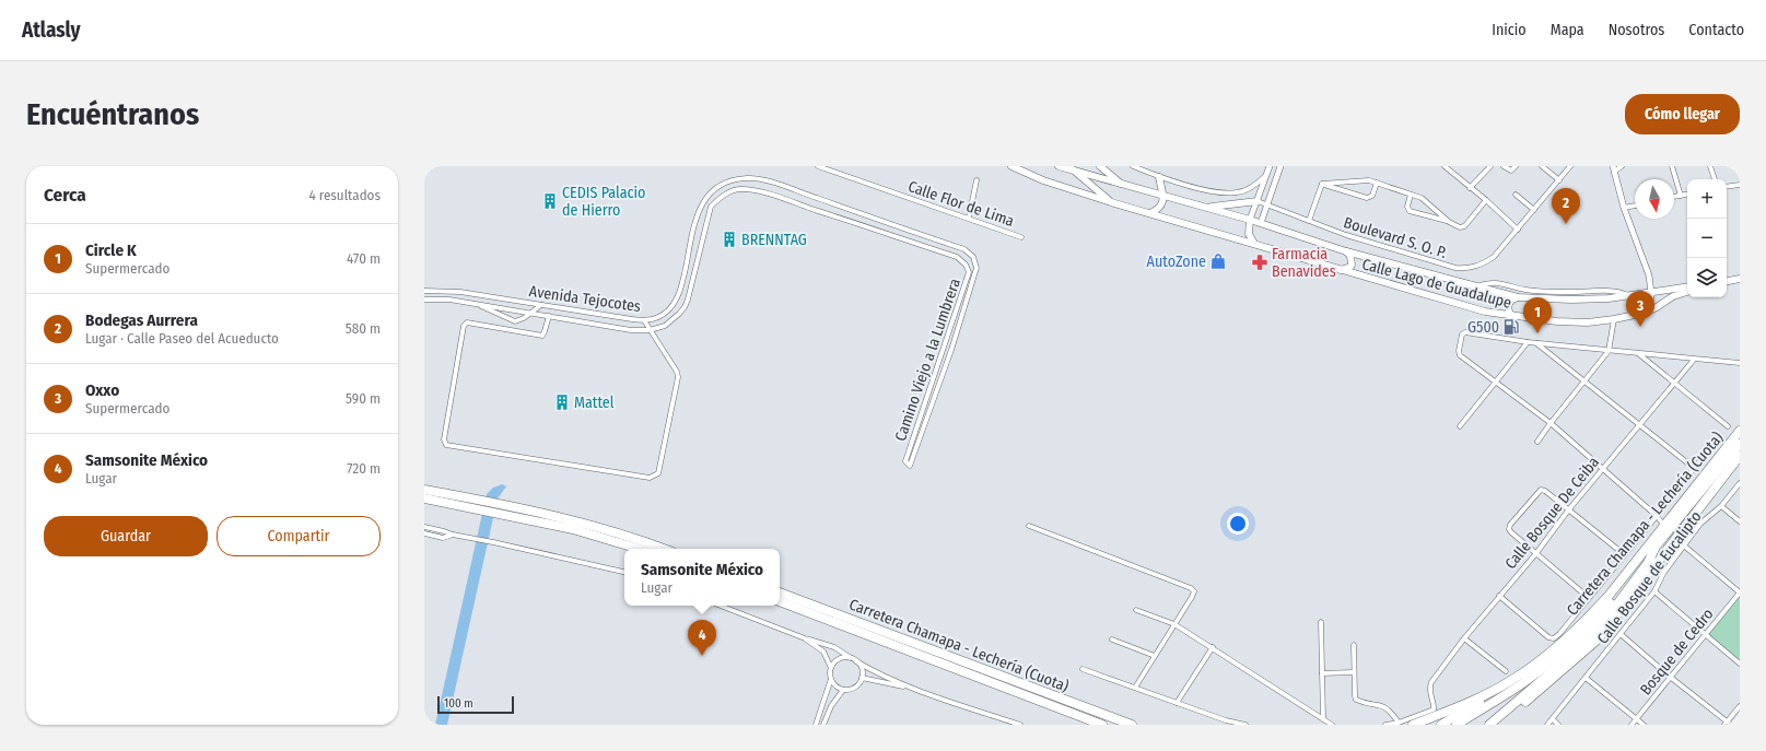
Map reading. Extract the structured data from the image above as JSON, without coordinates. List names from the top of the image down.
{
  "streets": {
    "highway": ["Carretera Chamapa - Lechería (Cuota)"],
    "main road": ["Calle Lago de Guadalupe"],
    "street": [
      "Calle Flor de Lima",
      "Boulevard S. O. P.",
      "Avenida Tejocotes",
      "Camino Viejo a la Lumbrera",
      "Calle Bosque De Ceiba",
      "Calle Bosque de Eucalipto",
      "Bosque de Cedro"
    ]
  },
  "crossings": [
    ["Avenida Tejocotes", "Camino Viejo a la Lumbrera"]
  ],
  "places": {
    "building": ["CEDIS Palacio de Hierro", "BRENNTAG", "Mattel"],
    "shop": ["AutoZone"],
    "pharmacy": ["Farmacia Benavides"],
    "fuel station": ["G500"]
  },
  "scale_bar": "100 m",
  "north": "bottom",
  "page": {
    "header": "Atlasly",
    "nav": [
      "Inicio",
      "Mapa",
      "Nosotros",
      "Contacto"
    ],
    "buttons": [
      "Cómo llegar",
      ["Guardar", "Compartir"]
    ],
    "title": "Encuéntranos",
    "heading": ["Cerca", "4 resultados"],
    "map_buttons": ["+", "−"],
    "pins": [
      "2",
      "3",
      "1",
      "4"
    ],
    "list": [
      {
        "mark": "1",
        "name": "Circle K",
        "note": "Supermercado",
        "value": "470 m"
      },
      {
        "mark": "2",
        "name": "Bodegas Aurrera",
        "note": "Lugar · Calle Paseo del Acueducto",
        "value": "580 m"
      },
      {
        "mark": "3",
        "name": "Oxxo",
        "note": "Supermercado",
        "value": "590 m"
      },
      {
        "mark": "4",
        "name": "Samsonite México",
        "note": "Lugar",
        "value": "720 m"
      }
    ],
    "popup": ["Samsonite México", "Lugar"],
    "scale": "100 m"
  }
}
